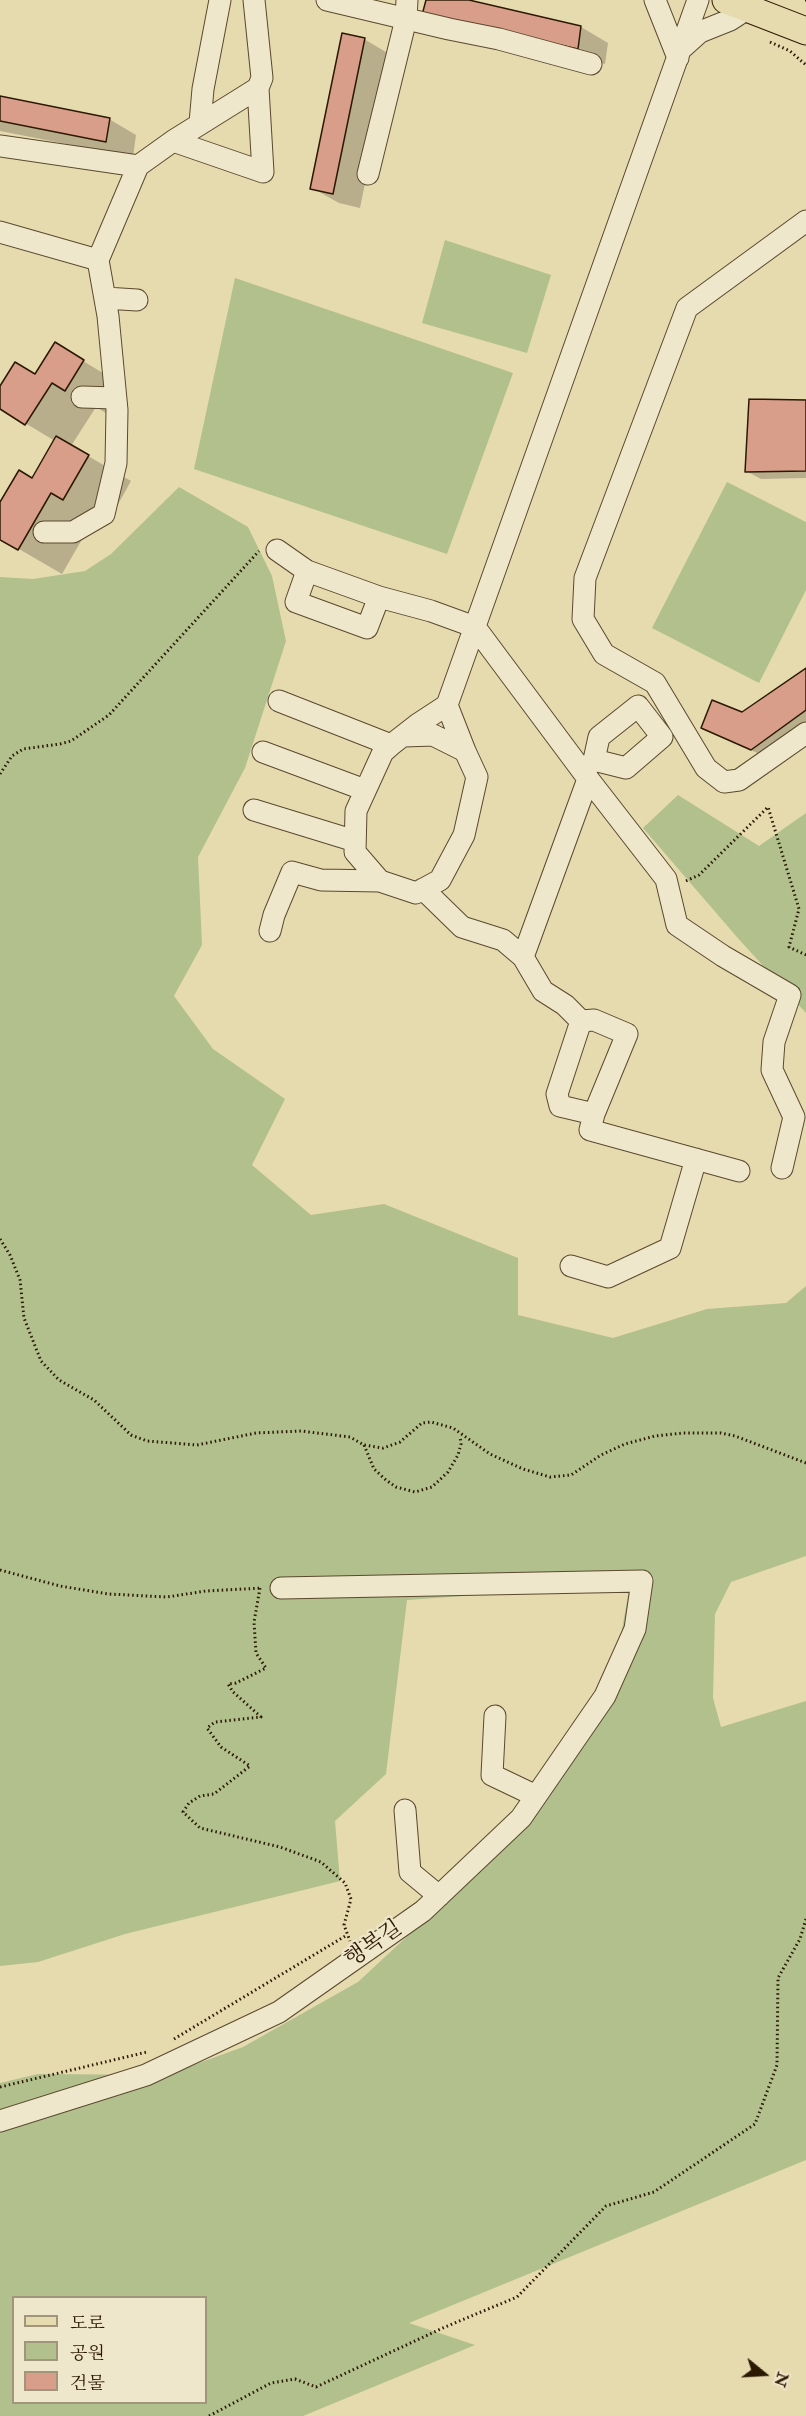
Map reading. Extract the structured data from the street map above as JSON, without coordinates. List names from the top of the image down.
{
  "streets": {
    "street": ["행복길"]
  },
  "legend": ["도로", "공원", "건물"],
  "north": "right"
}
